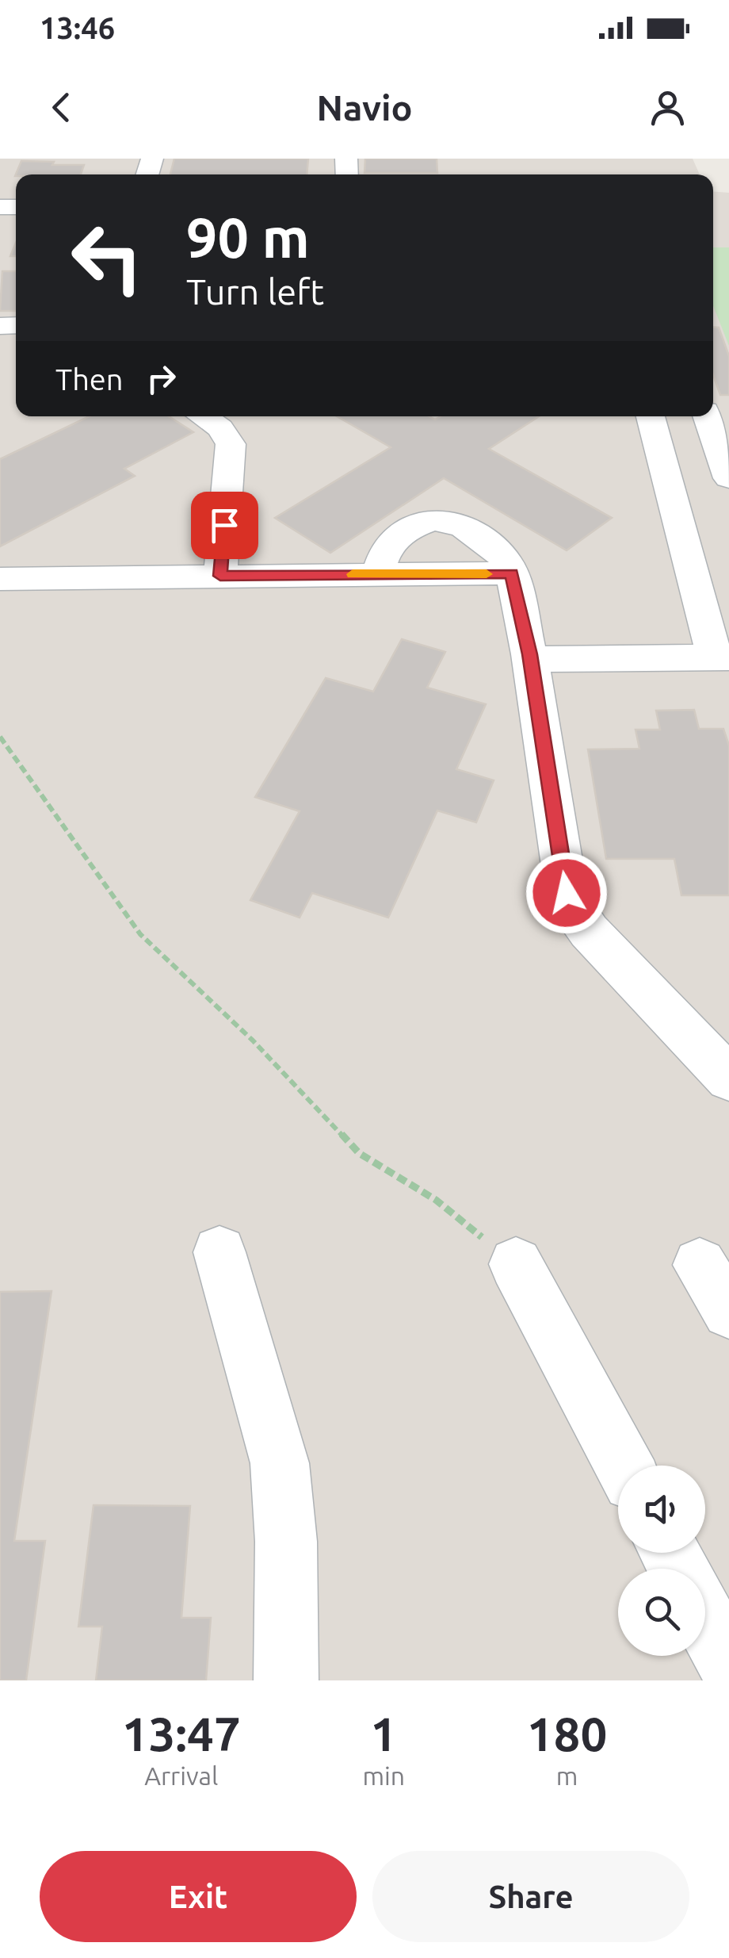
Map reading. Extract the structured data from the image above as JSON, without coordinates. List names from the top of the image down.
{
  "page": {
    "status": "13:46",
    "header": "Navio",
    "turn": ["90 m", "Turn left"],
    "then": "Then",
    "eta": [
      "13:47",
      "Arrival",
      "1",
      "min",
      "180",
      "m"
    ],
    "buttons": ["Exit", "Share"]
  }
}
